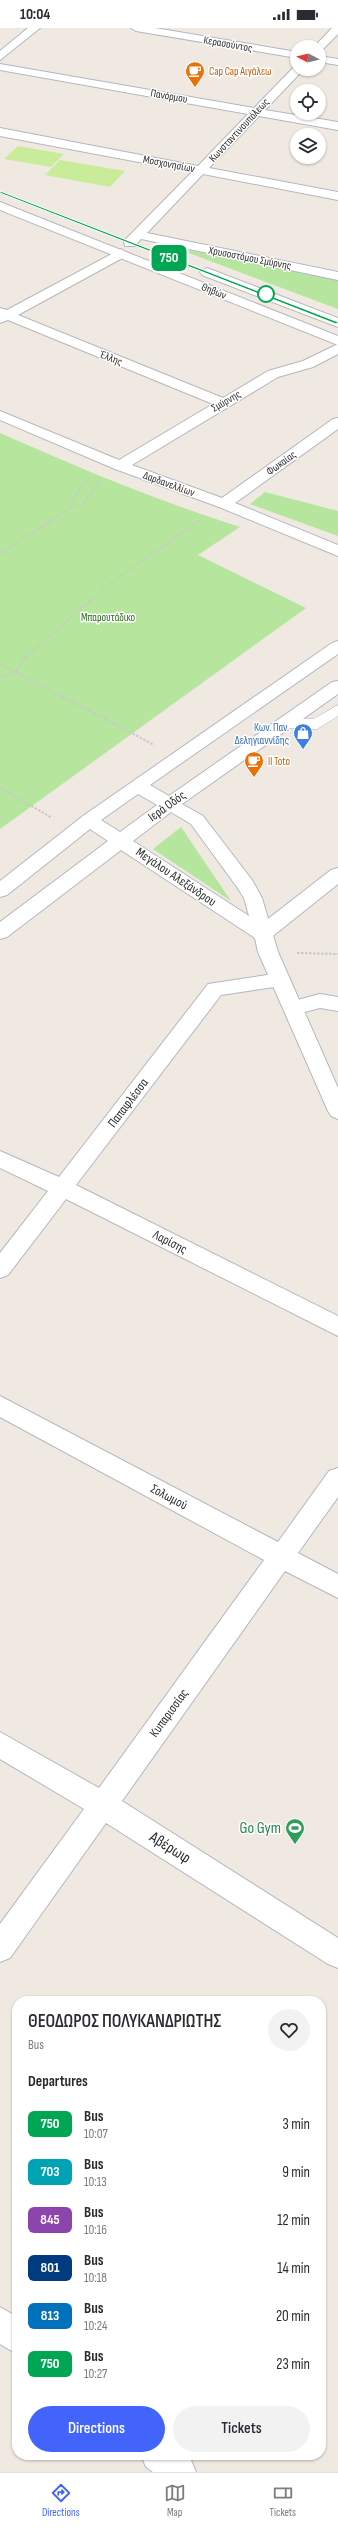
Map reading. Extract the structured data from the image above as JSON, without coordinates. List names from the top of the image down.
{
  "streets": {
    "street": [
      "Κερασούντος",
      "Πανόρμου",
      "Κωνσταντινουπόλεως",
      "Μοσχονησίων",
      "Χρυσοστόμου Σμύρνης",
      "Θηβών",
      "Έλλης",
      "Σμύρνης",
      "Φωκαίας",
      "Δαρδανελλίων",
      "Ιερά Οδός",
      "Μεγάλου Αλεξάνδρου",
      "Παπαφλέσσα",
      "Λαρίσης",
      "Σολωμού",
      "Κυπαρισσίας",
      "Αβέρωφ"
    ]
  },
  "crossings": [
    ["Πανόρμου", "Κωνσταντινουπόλεως"],
    ["Κωνσταντινουπόλεως", "Μοσχονησίων"],
    ["Κωνσταντινουπόλεως", "Χρυσοστόμου Σμύρνης"],
    ["Έλλης", "Σμύρνης"],
    ["Σμύρνης", "Δαρδανελλίων"],
    ["Φωκαίας", "Δαρδανελλίων"],
    ["Ιερά Οδός", "Μεγάλου Αλεξάνδρου"],
    ["Παπαφλέσσα", "Λαρίσης"],
    ["Σολωμού", "Κυπαρισσίας"],
    ["Κυπαρισσίας", "Αβέρωφ"]
  ],
  "parks": ["Μπαρουτάδικο"],
  "places": {
    "cafe": ["Cap Cap Αιγάλεω", "Il Toto"],
    "shop": ["Κων. Παν. Δεληγιαννίδης"],
    "sports": ["Go Gym"]
  },
  "lines": ["bus line 750"],
  "north": "left",
  "page": {
    "status": "10:04",
    "on_map": "750",
    "heading": [
      ["ΘΕΟΔΩΡΟΣ ΠΟΛΥΚΑΝΔΡΙΩΤΗΣ", "Bus"],
      "Departures"
    ],
    "list": [
      {
        "mark": "750",
        "name": "Bus",
        "note": "10:07",
        "value": "3 min"
      },
      {
        "mark": "703",
        "name": "Bus",
        "note": "10:13",
        "value": "9 min"
      },
      {
        "mark": "845",
        "name": "Bus",
        "note": "10:16",
        "value": "12 min"
      },
      {
        "mark": "801",
        "name": "Bus",
        "note": "10:18",
        "value": "14 min"
      },
      {
        "mark": "813",
        "name": "Bus",
        "note": "10:24",
        "value": "20 min"
      },
      {
        "mark": "750",
        "name": "Bus",
        "note": "10:27",
        "value": "23 min"
      }
    ],
    "buttons": ["Directions", "Tickets"],
    "tabs": ["Directions", "Map", "Tickets"]
  }
}
